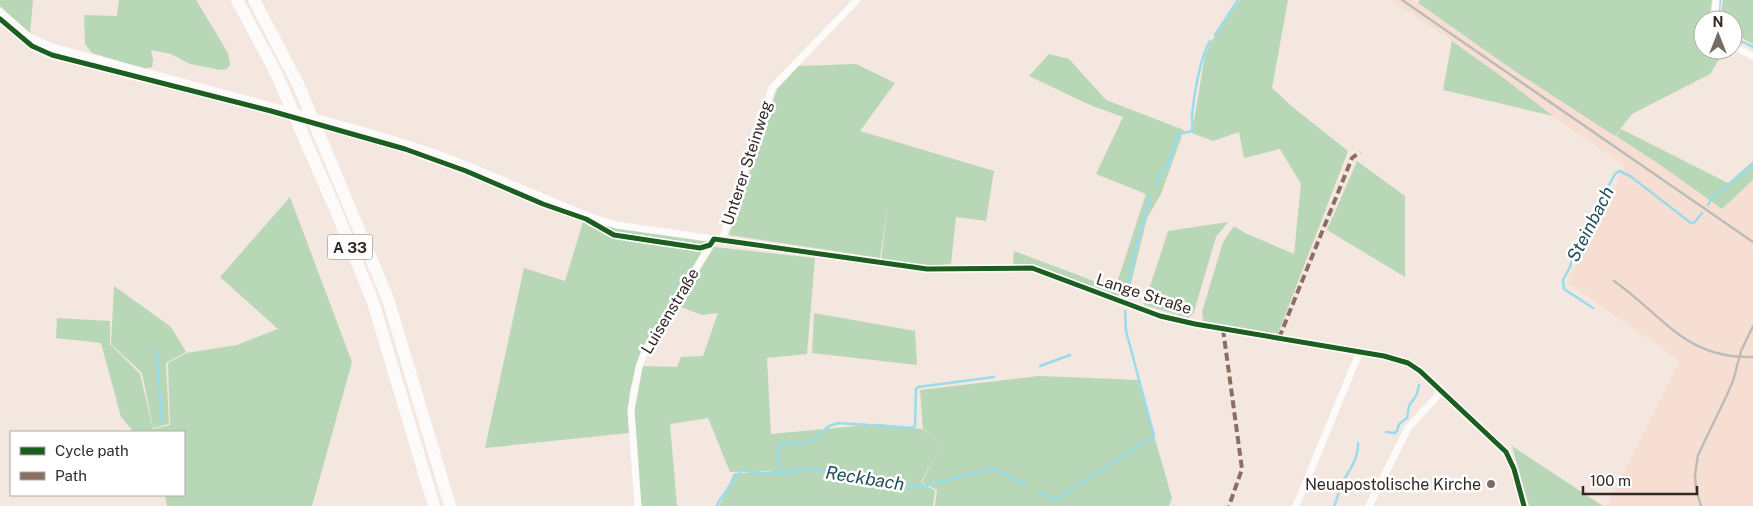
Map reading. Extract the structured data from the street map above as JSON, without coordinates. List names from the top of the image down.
{
  "streets": {
    "highway": ["A 33"],
    "street": ["Unterer Steinweg", "Lange Straße", "Luisenstraße"]
  },
  "crossings": [
    ["Unterer Steinweg", "Lange Straße"],
    ["Lange Straße", "Luisenstraße"]
  ],
  "water": ["Steinbach", "Reckbach"],
  "places": ["Neuapostolische Kirche"],
  "legend": ["Cycle path", "Path"],
  "scale_bar": "100 m",
  "north": "top"
}
